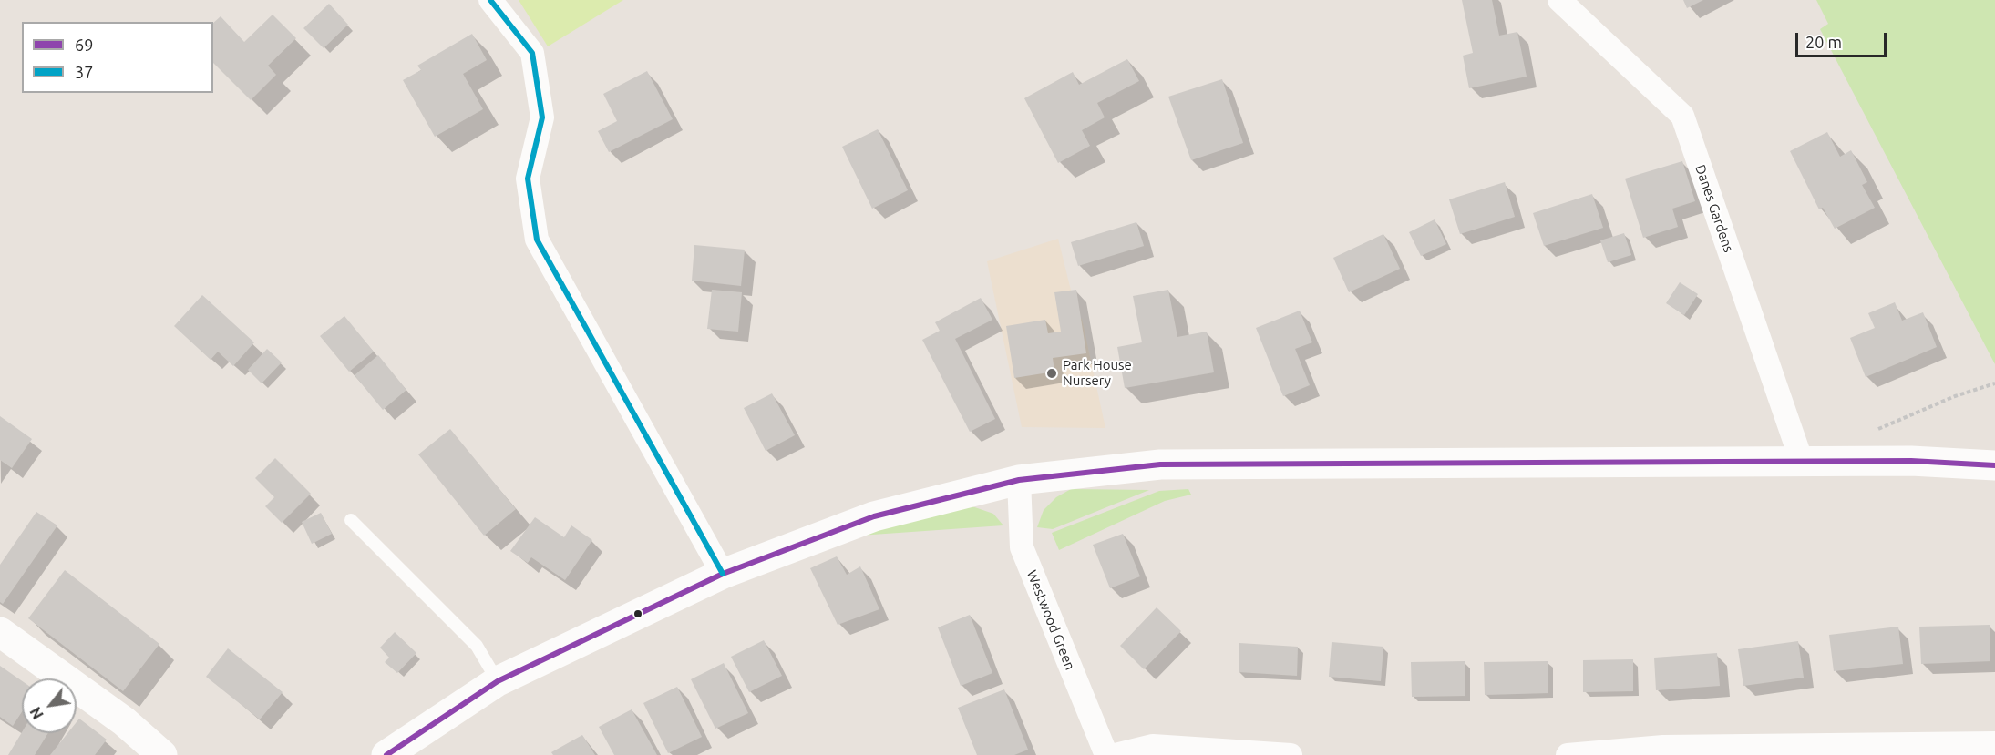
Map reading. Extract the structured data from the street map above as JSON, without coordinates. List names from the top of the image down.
{
  "streets": {
    "street": ["Danes Gardens", "Westwood Green"]
  },
  "places": ["Park House Nursery"],
  "lines": ["transit line 37", "transit line 69"],
  "legend": ["69", "37"],
  "scale_bar": "20 m",
  "north": "bottom left"
}
